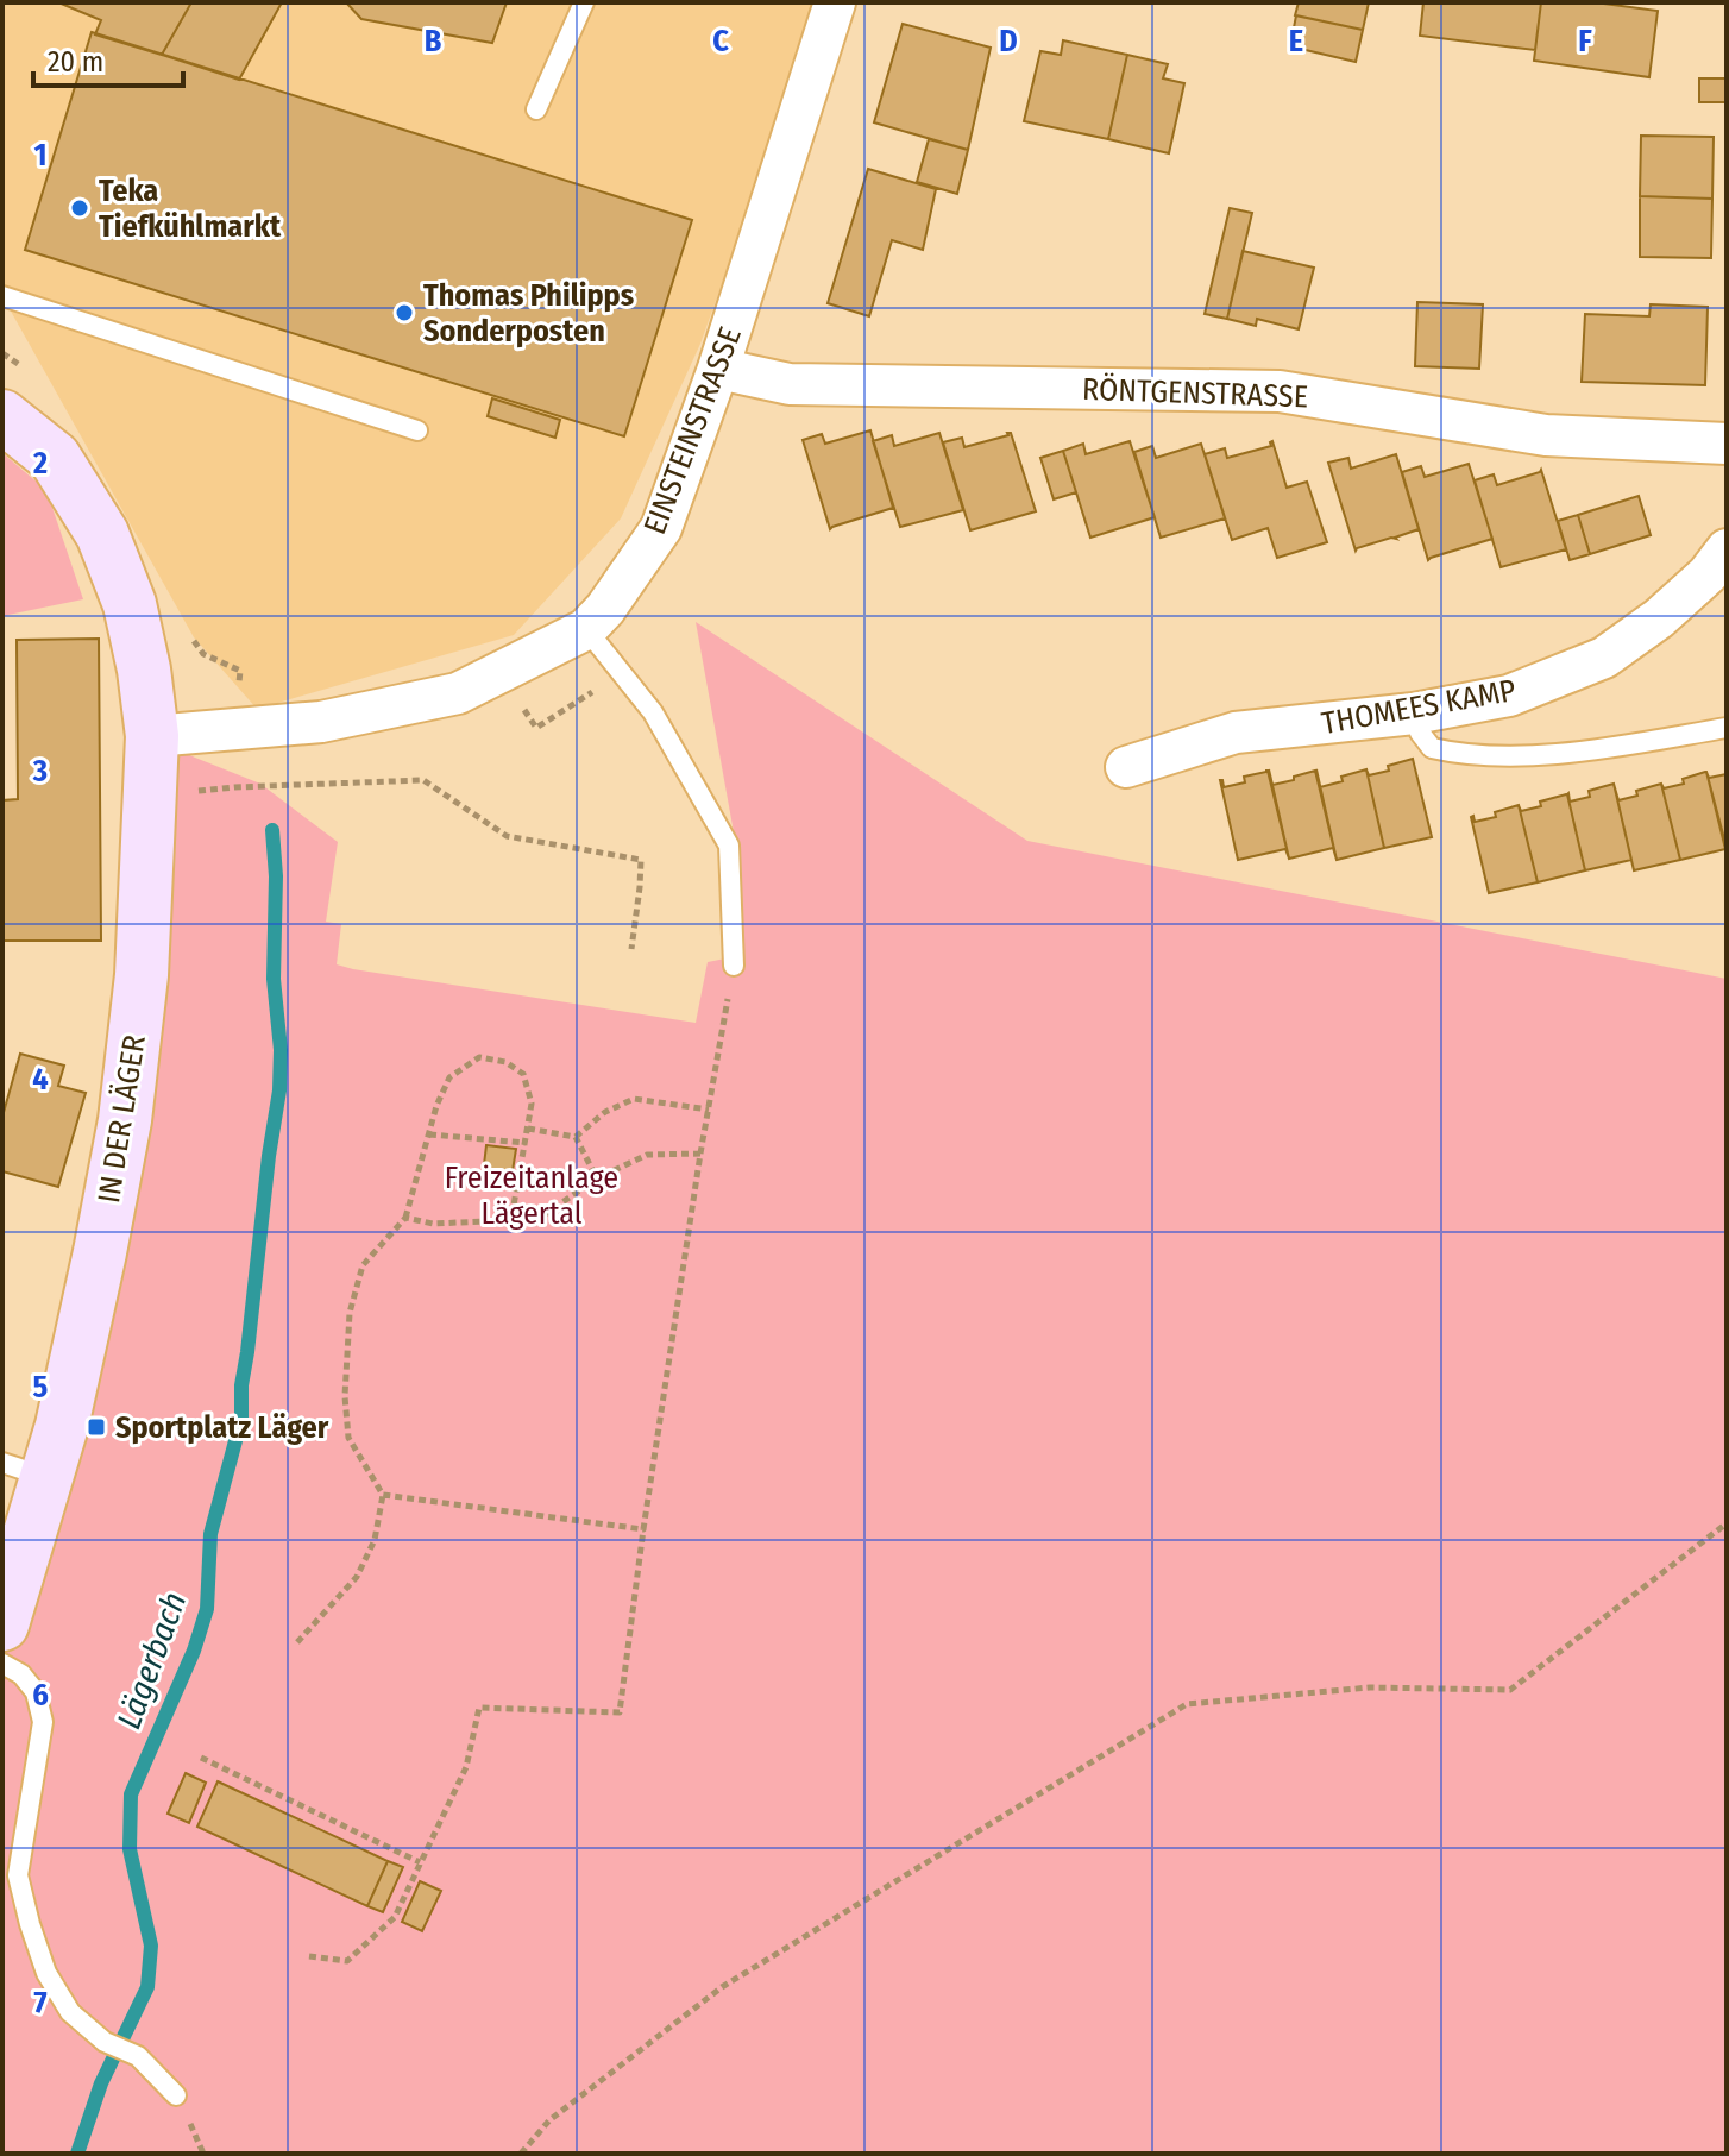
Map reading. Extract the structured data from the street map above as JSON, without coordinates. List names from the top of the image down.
{
  "streets": {
    "main road": ["IN DER LÄGER"],
    "street": ["RÖNTGENSTRASSE", "EINSTEINSTRASSE", "THOMEES KAMP"]
  },
  "crossings": [
    ["RÖNTGENSTRASSE", "EINSTEINSTRASSE"],
    ["EINSTEINSTRASSE", "IN DER LÄGER"]
  ],
  "water": ["Lägerbach"],
  "parks": ["Freizeitanlage Lägertal"],
  "places": {
    "other": ["Teka Tiefkühlmarkt", "Thomas Philipps Sonderposten"],
    "transit": ["Sportplatz Läger"]
  },
  "scale_bar": "20 m",
  "grid": {
    "columns": [
      "B",
      "C",
      "D",
      "E",
      "F"
    ],
    "rows": [
      "1",
      "2",
      "3",
      "4",
      "5",
      "6",
      "7"
    ]
  }
}
